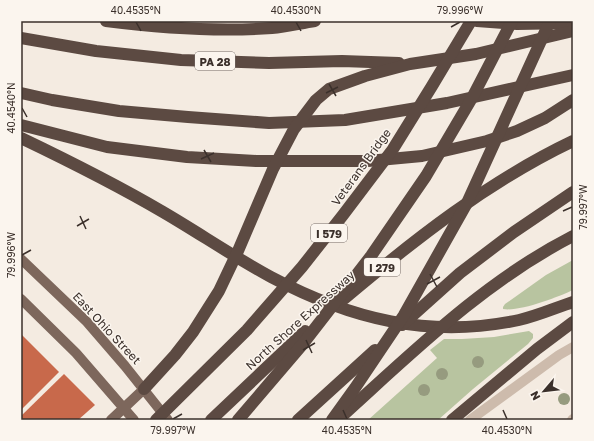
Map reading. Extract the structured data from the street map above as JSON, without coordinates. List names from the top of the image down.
{
  "streets": {
    "highway": [
      "PA 28",
      "Veterans Bridge",
      "I 579",
      "I 279",
      "North Shore Expressway"
    ],
    "main road": ["East Ohio Street"]
  },
  "north": "bottom left",
  "coordinates": [
    "40.4535°N",
    "40.4530°N",
    "79.996°W",
    "40.4540°N",
    "79.997°W"
  ]
}
